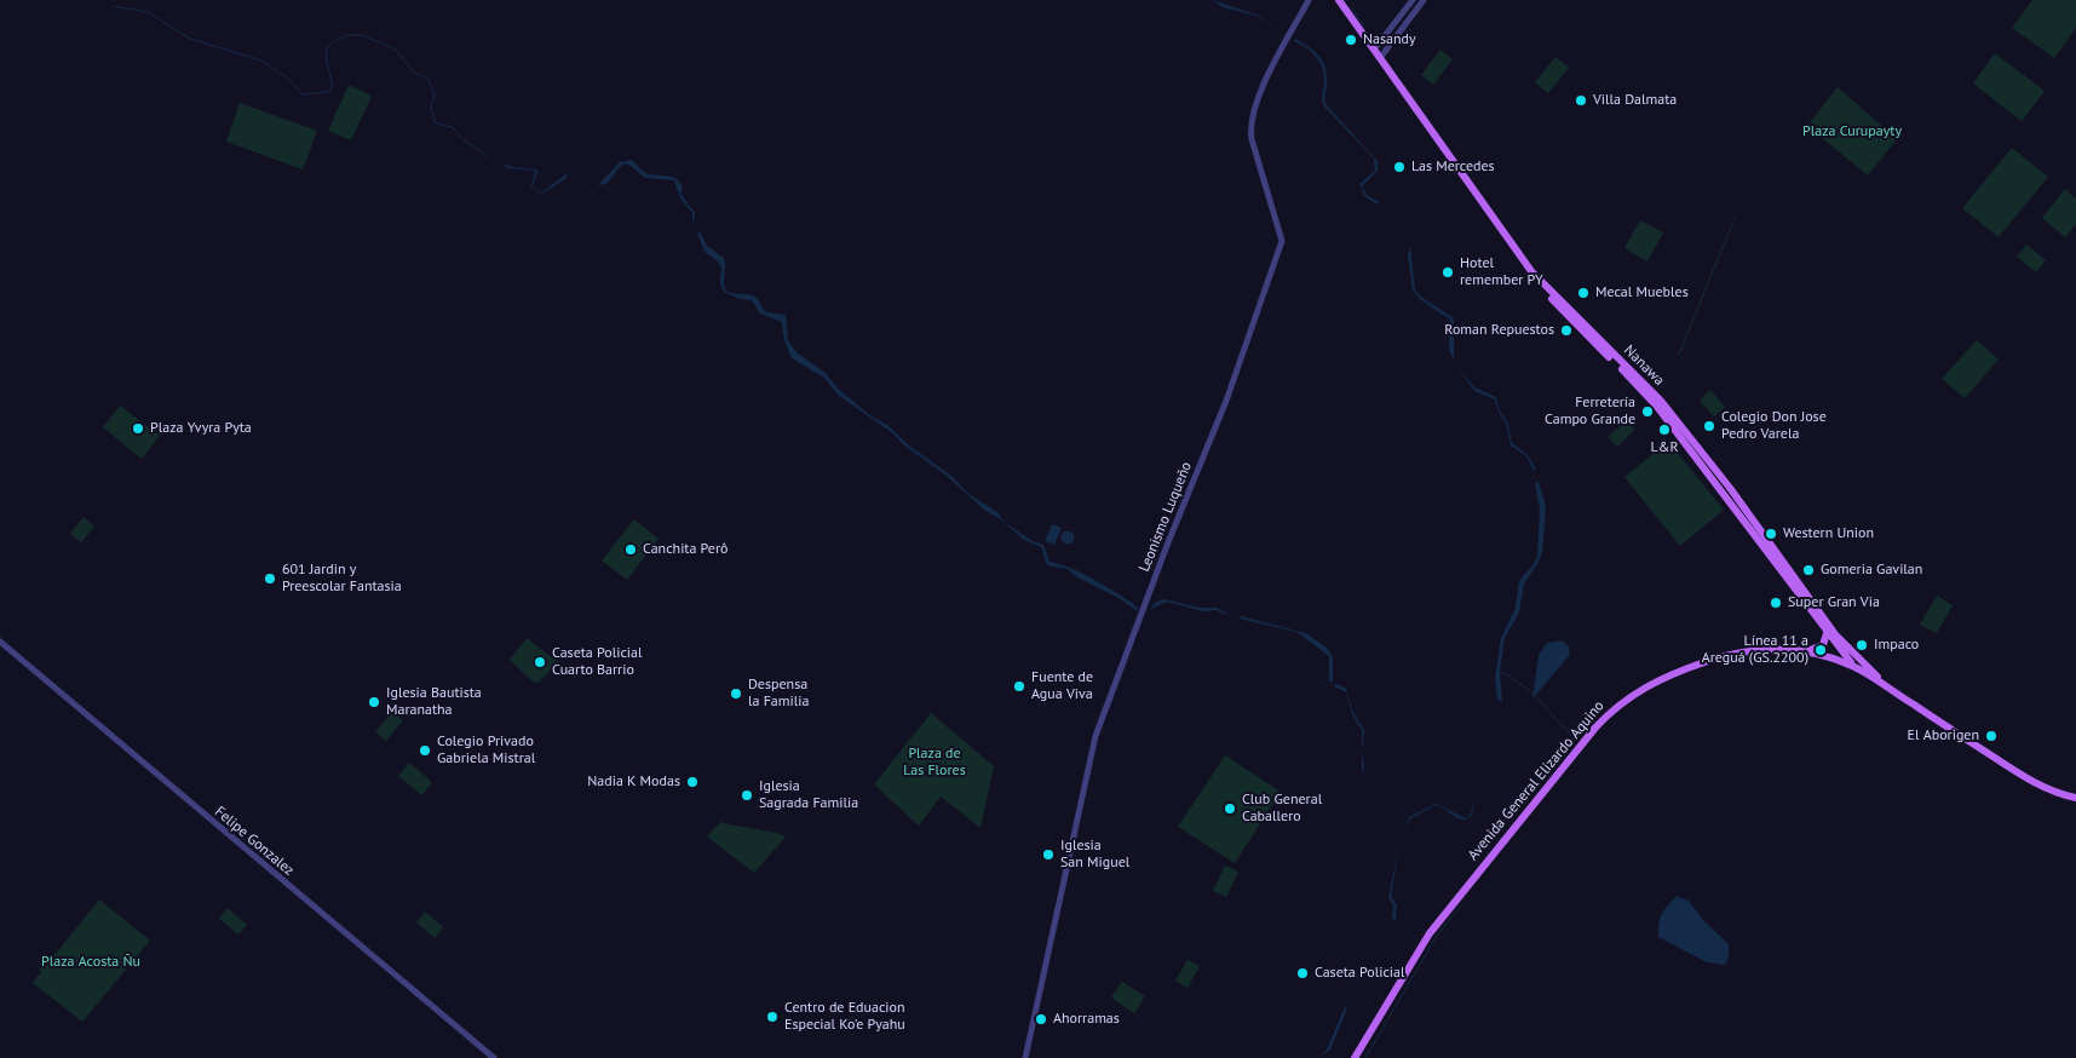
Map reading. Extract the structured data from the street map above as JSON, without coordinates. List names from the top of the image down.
{
  "streets": {
    "main road": ["Nanawa", "Avenida General Elizardo Aquino"],
    "street": ["Leonismo Luqueño", "Felipe Gonzalez"]
  },
  "crossings": [
    ["Nanawa", "Avenida General Elizardo Aquino"]
  ],
  "parks": ["Plaza Curupayty", "Plaza de Las Flores", "Plaza Acosta Ñu"],
  "places": [
    "Nasandy",
    "Villa Dalmata",
    "Las Mercedes",
    "Hotel remember PY",
    "Mecal Muebles",
    "Roman Repuestos",
    "Ferretería Campo Grande",
    "Colegio Don Jose Pedro Varela",
    "Plaza Yvyra Pyta",
    "L&R",
    "Western Union",
    "Canchita Perô",
    "Gomeria Gavilan",
    "601 Jardin y Preescolar Fantasia",
    "Super Gran Via",
    "Impaco",
    "Línea 11 a Areguá (GS.2200)",
    "Caseta Policial Cuarto Barrio",
    "Fuente de Agua Viva",
    "Despensa la Familia",
    "Iglesia Bautista Maranatha",
    "El Aborigen",
    "Colegio Privado Gabriela Mistral",
    "Nadia K Modas",
    "Iglesia Sagrada Familia",
    "Club General Caballero",
    "Iglesia San Miguel",
    "Caseta Policial",
    "Centro de Eduacion Especial Ko'e Pyahu",
    "Ahorramas"
  ]
}
